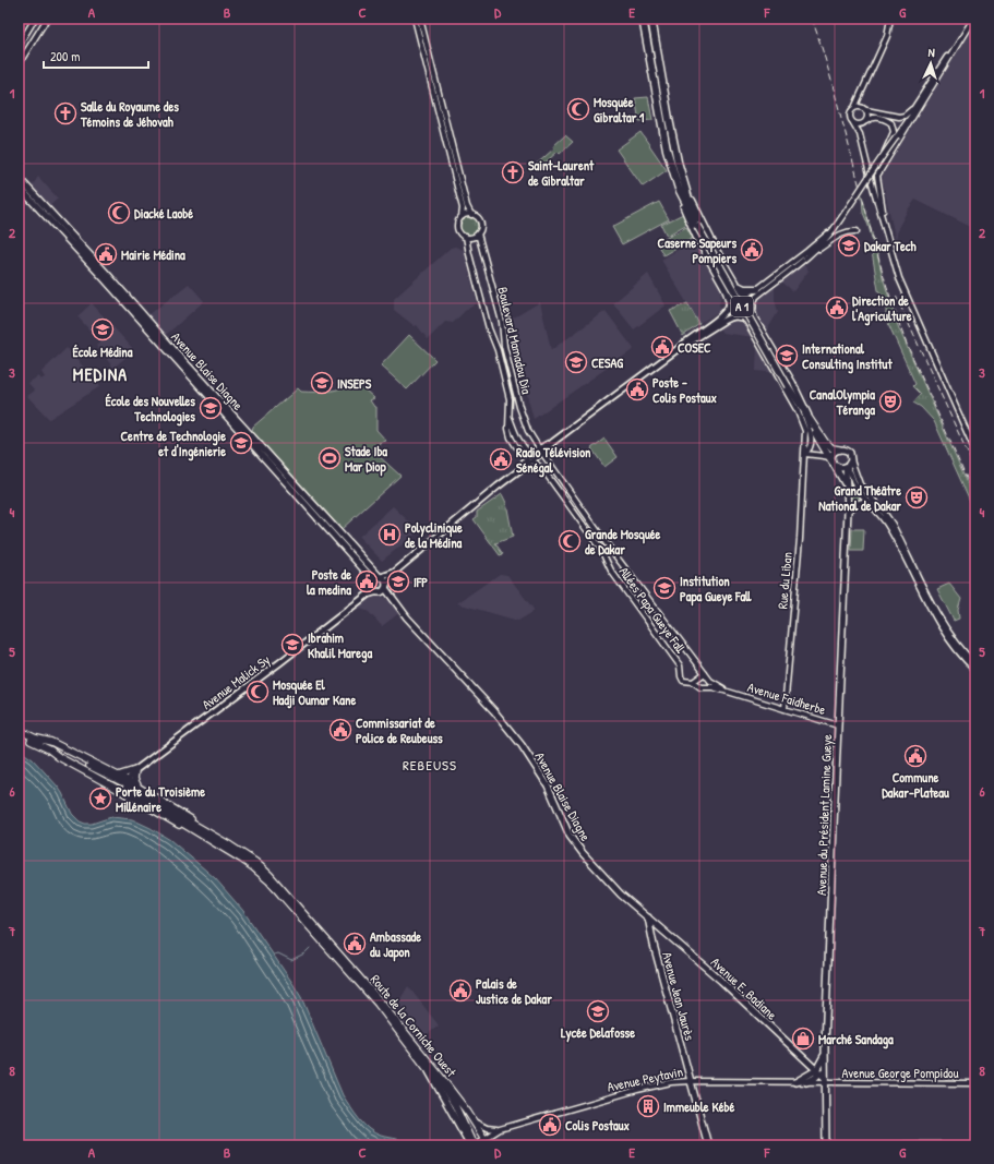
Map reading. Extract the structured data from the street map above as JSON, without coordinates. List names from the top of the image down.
{
  "streets": {
    "highway": ["A 1", "Route de la Corniche Ouest"],
    "main road": [
      "Avenue Blaise Diagne",
      "Avenue Malick Sy",
      "Avenue du Président Lamine Gueye",
      "Avenue E. Badiane",
      "Avenue Jean Jaurès"
    ],
    "street": [
      "Boulevard Mamadou Dia",
      "Rue du Liban",
      "Allées Papa Gueye Fall",
      "Avenue Faidherbe",
      "Avenue George Pompidou",
      "Avenue Peytavin"
    ]
  },
  "crossings": [
    ["A 1", "Avenue du Président Lamine Gueye"],
    ["Boulevard Mamadou Dia", "Allées Papa Gueye Fall"],
    ["Avenue Blaise Diagne", "Avenue Malick Sy"],
    ["Avenue Blaise Diagne", "Avenue E. Badiane"],
    ["Avenue Blaise Diagne", "Avenue Jean Jaurès"],
    ["Rue du Liban", "Avenue Faidherbe"],
    ["Allées Papa Gueye Fall", "Avenue Faidherbe"],
    ["Avenue Malick Sy", "Route de la Corniche Ouest"],
    ["Avenue Faidherbe", "Avenue du Président Lamine Gueye"],
    ["Avenue du Président Lamine Gueye", "Avenue E. Badiane"],
    ["Avenue du Président Lamine Gueye", "Avenue George Pompidou"],
    ["Avenue du Président Lamine Gueye", "Avenue Peytavin"],
    ["Avenue E. Badiane", "Avenue Jean Jaurès"],
    ["Avenue E. Badiane", "Avenue George Pompidou"],
    ["Avenue E. Badiane", "Avenue Peytavin"],
    ["Avenue Jean Jaurès", "Avenue Peytavin"],
    ["Avenue George Pompidou", "Avenue Peytavin"]
  ],
  "districts": ["MEDINA", "REBEUSS"],
  "places": {
    "mosque": [
      "Mosquée Gibraltar 1",
      "Diacké Laobé",
      "Grande Mosquée de Dakar",
      "Mosquée El Hadji Oumar Kane"
    ],
    "church": ["Salle du Royaume des Témoins de Jéhovah", "Saint-Laurent de Gibraltar"],
    "school or university": [
      "Dakar Tech",
      "École Médina",
      "International Consulting Institut",
      "CESAG",
      "INSEPS",
      "École des Nouvelles Technologies",
      "Centre de Technologie et d'Ingénierie",
      "IFP",
      "Institution Papa Gueye Fall",
      "Ibrahim Khalil Marega",
      "Lycée Delafosse"
    ],
    "public building": [
      "Caserne Sapeurs Pompiers",
      "Mairie Médina",
      "Direction de l'Agriculture",
      "COSEC",
      "Poste - Colis Postaux",
      "Radio Télévision Sénégal",
      "Poste de la medina",
      "Commissariat de Police de Reubeuss",
      "Commune Dakar-Plateau",
      "Ambassade du Japon",
      "Palais de Justice de Dakar",
      "Colis Postaux"
    ],
    "theatre": ["CanalOlympia Téranga", "Grand Théâtre National de Dakar"],
    "sports": ["Stade Iba Mar Diop"],
    "hospital": ["Polyclinique de la Médina"],
    "place": ["Porte du Troisième Millénaire"],
    "shop": ["Marché Sandaga"],
    "building": ["Immeuble Kébé"]
  },
  "scale_bar": "200 m",
  "north": "top",
  "grid": {
    "columns": [
      "A",
      "B",
      "C",
      "D",
      "E",
      "F",
      "G"
    ],
    "rows": [
      "1",
      "2",
      "3",
      "4",
      "5",
      "6",
      "7",
      "8"
    ]
  }
}
